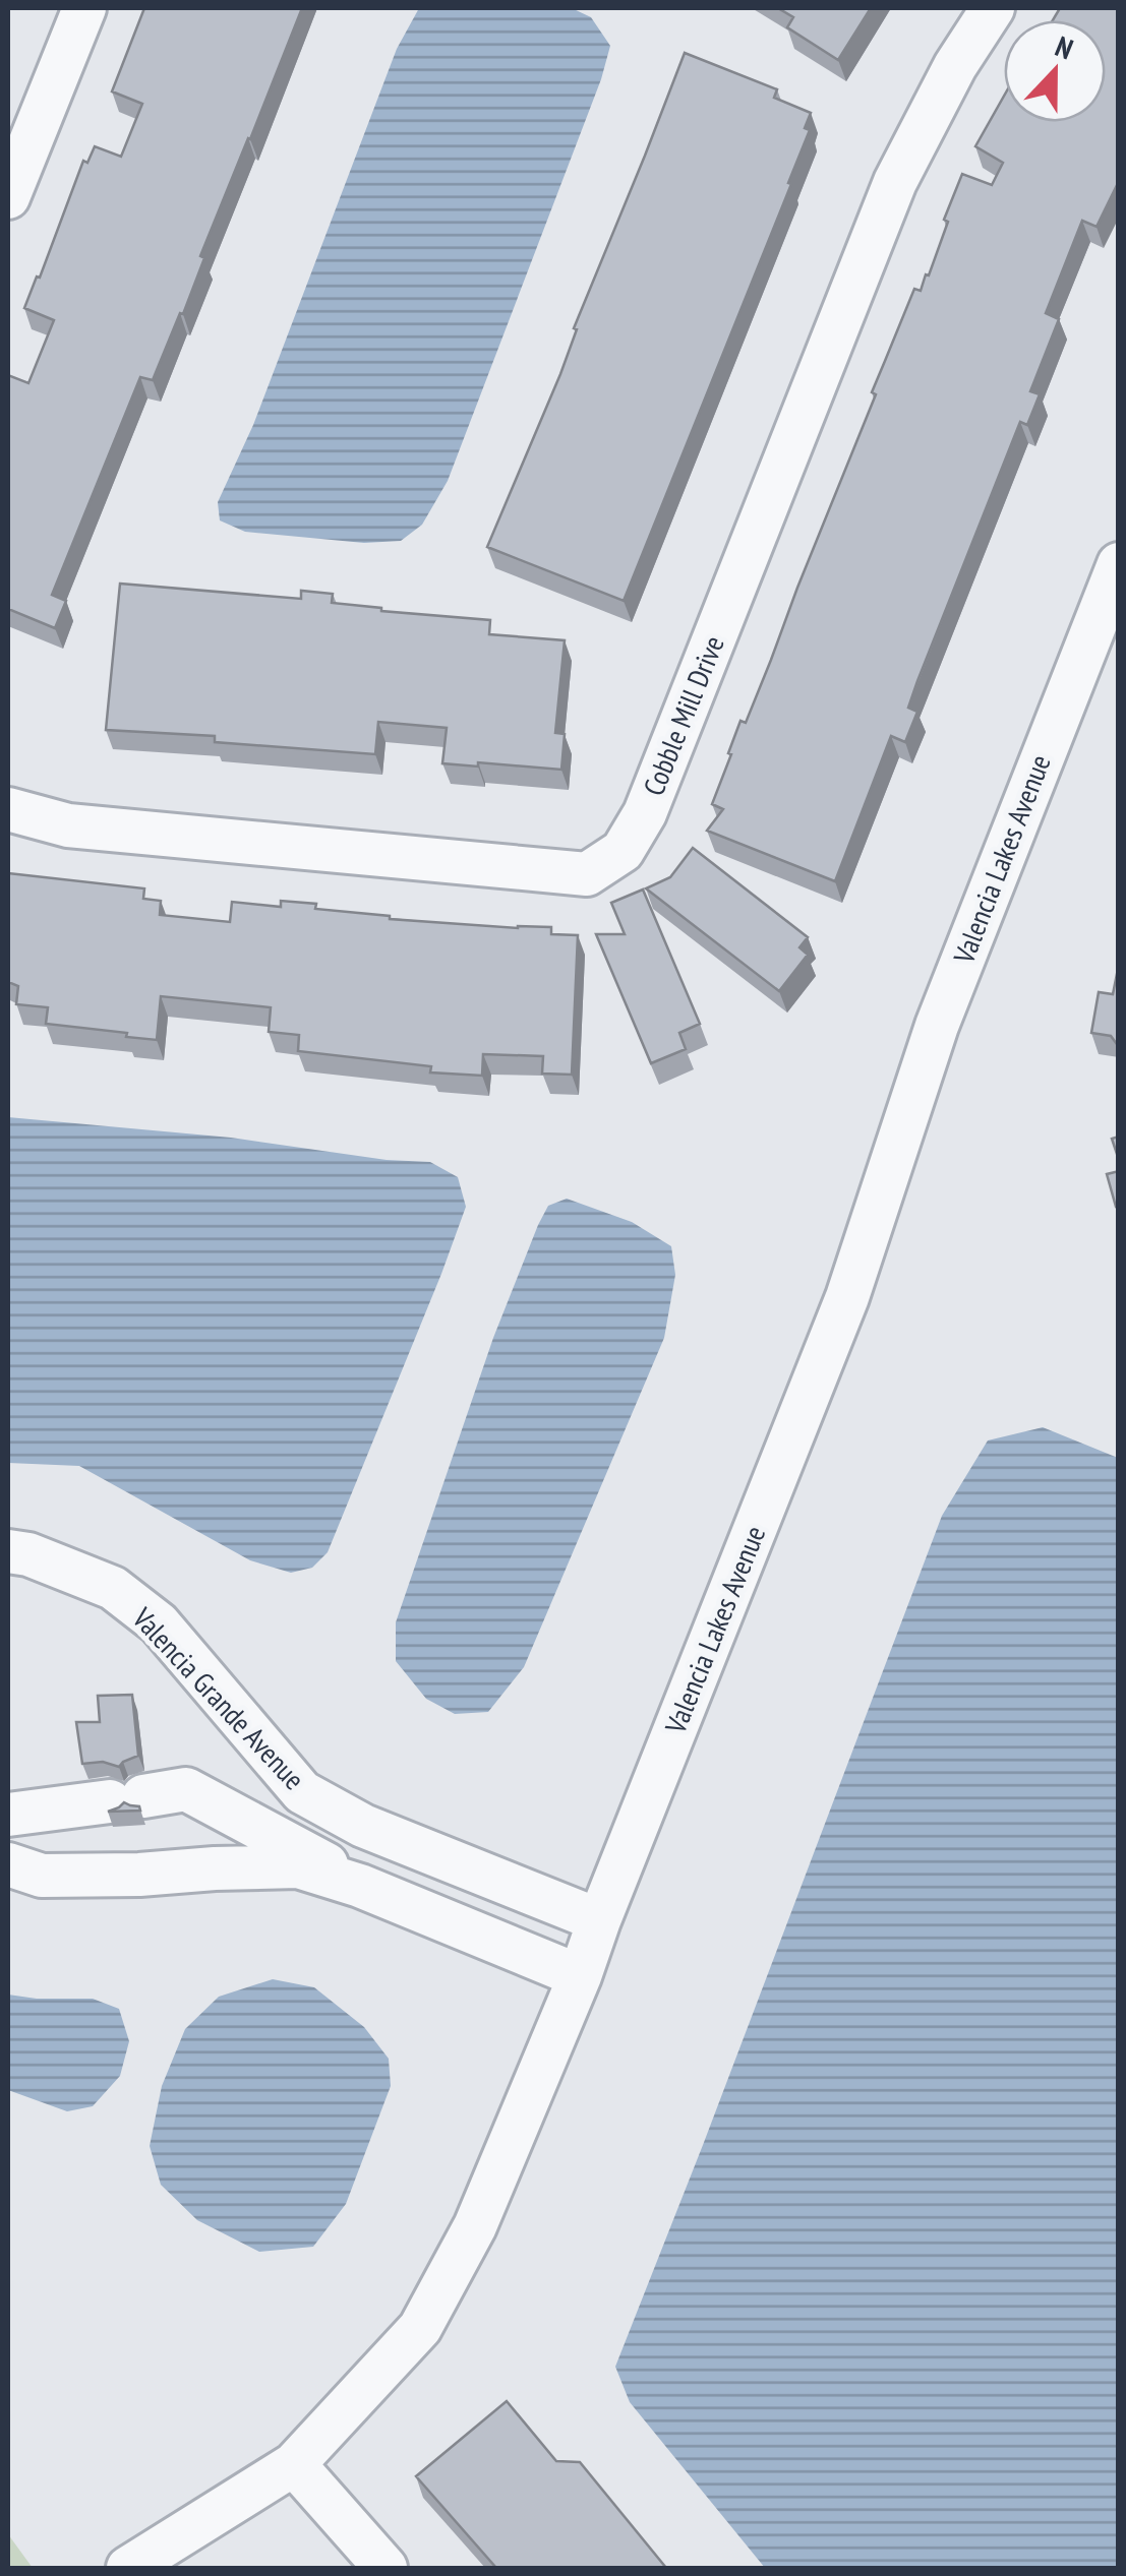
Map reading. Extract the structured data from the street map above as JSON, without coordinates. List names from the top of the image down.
{
  "streets": {
    "street": ["Cobble Mill Drive", "Valencia Lakes Avenue", "Valencia Grande Avenue"]
  },
  "crossings": [
    ["Valencia Lakes Avenue", "Valencia Grande Avenue"]
  ],
  "north": "top"
}
